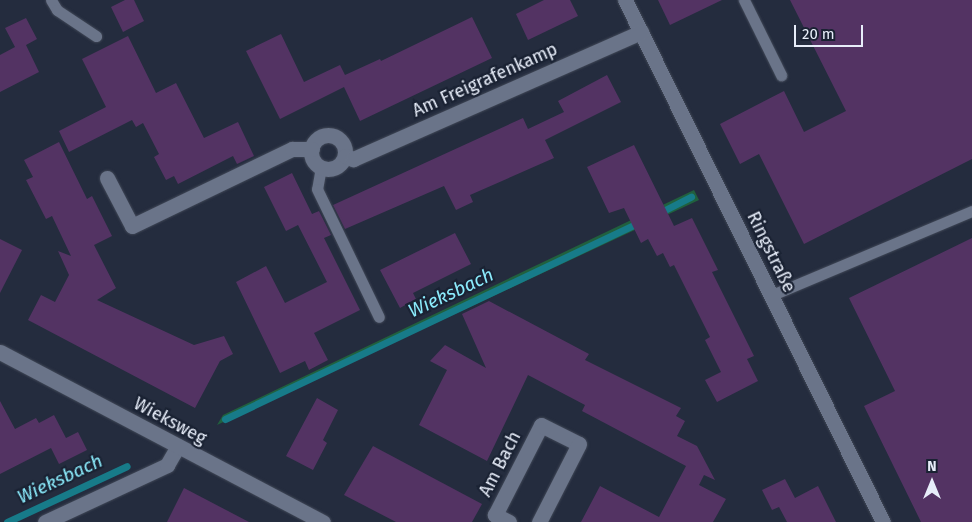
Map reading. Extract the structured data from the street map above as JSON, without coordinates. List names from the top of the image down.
{
  "streets": {
    "street": [
      "Am Freigrafenkamp",
      "Ringstraße",
      "Wieksweg",
      "Am Bach"
    ]
  },
  "crossings": [
    ["Am Freigrafenkamp", "Ringstraße"]
  ],
  "water": ["Wieksbach"],
  "scale_bar": "20 m",
  "north": "top"
}
